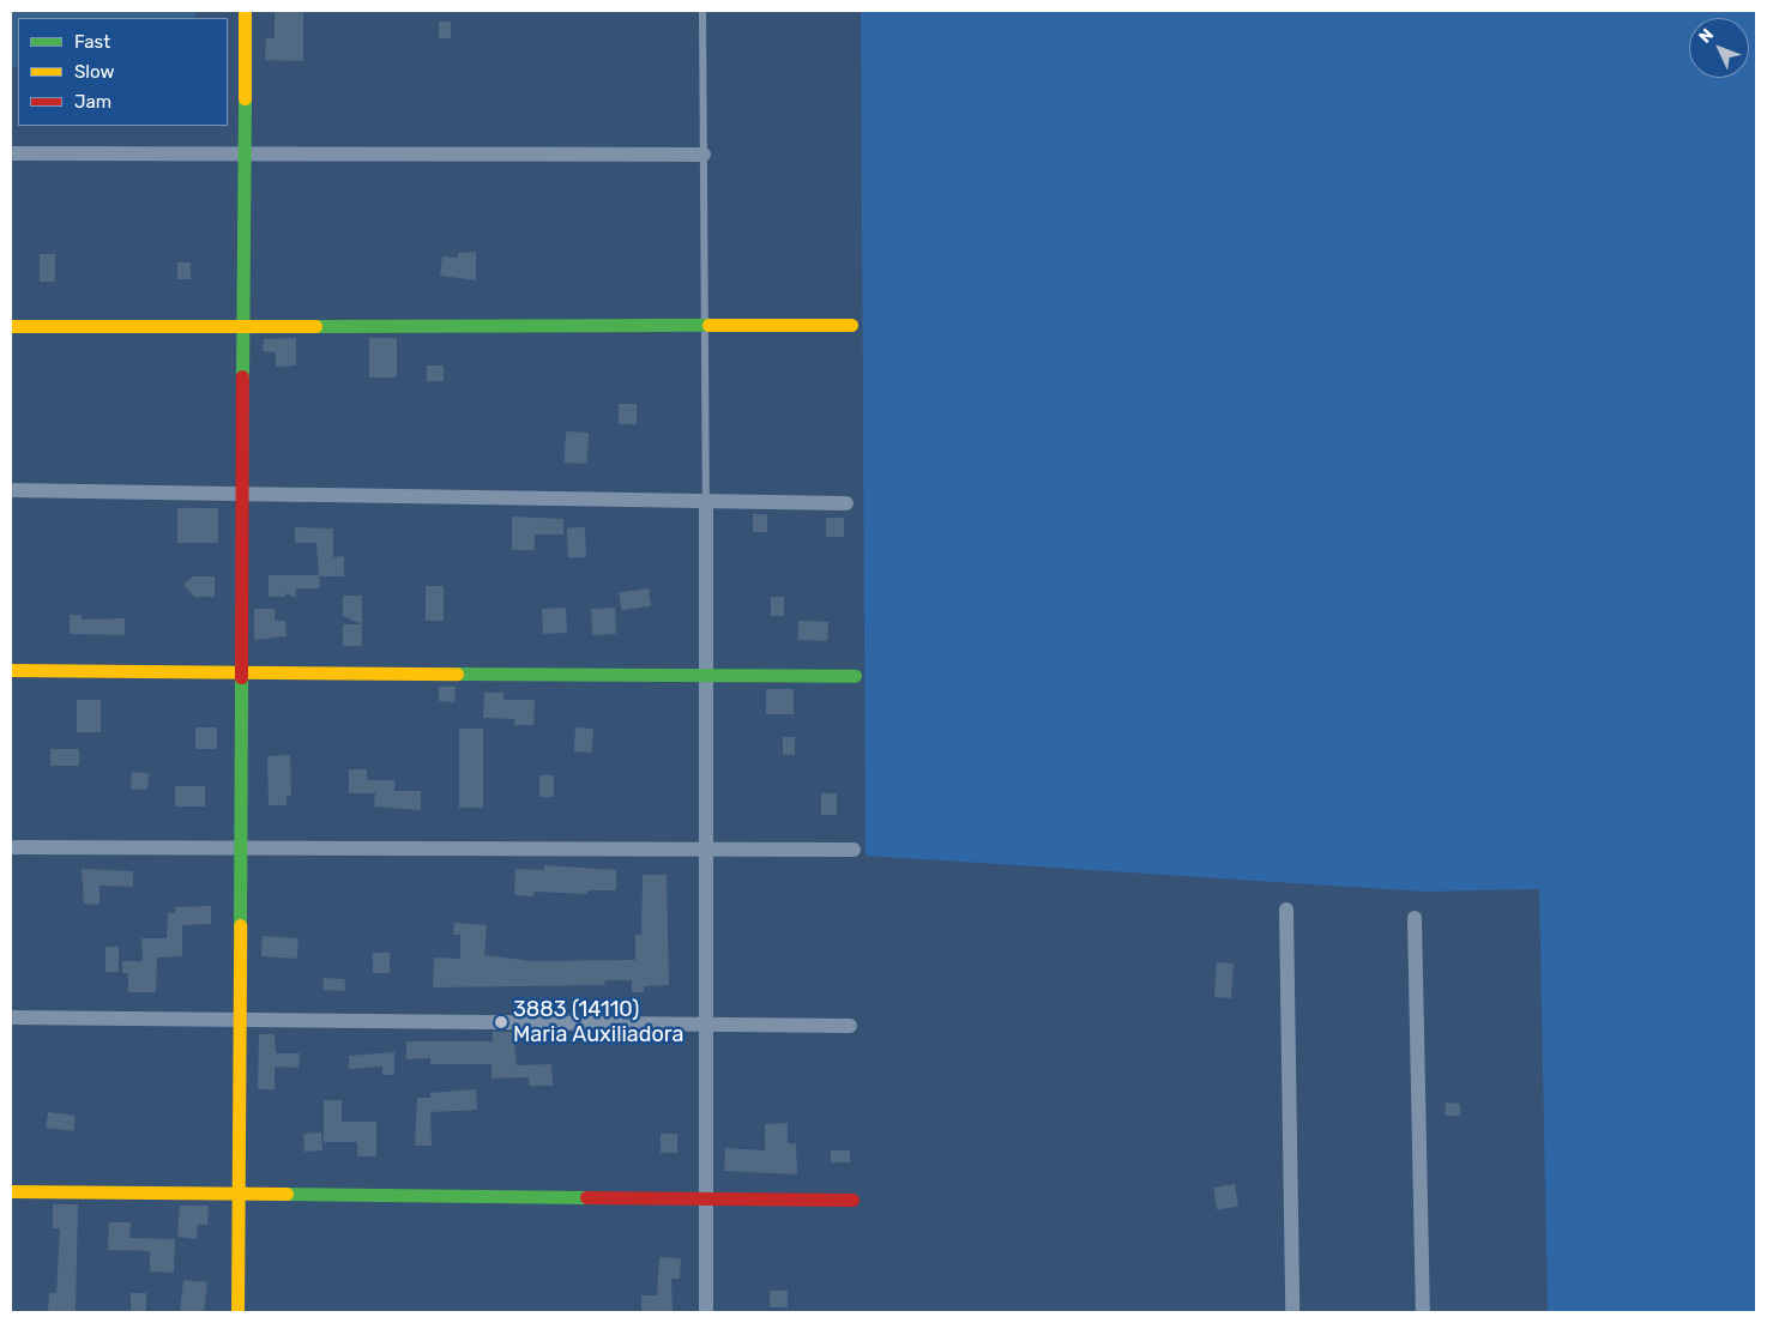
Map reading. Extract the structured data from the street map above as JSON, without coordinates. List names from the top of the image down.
{
  "places": ["3883 (14110) Maria Auxiliadora"],
  "legend": ["Fast", "Slow", "Jam"],
  "north": "top left"
}
